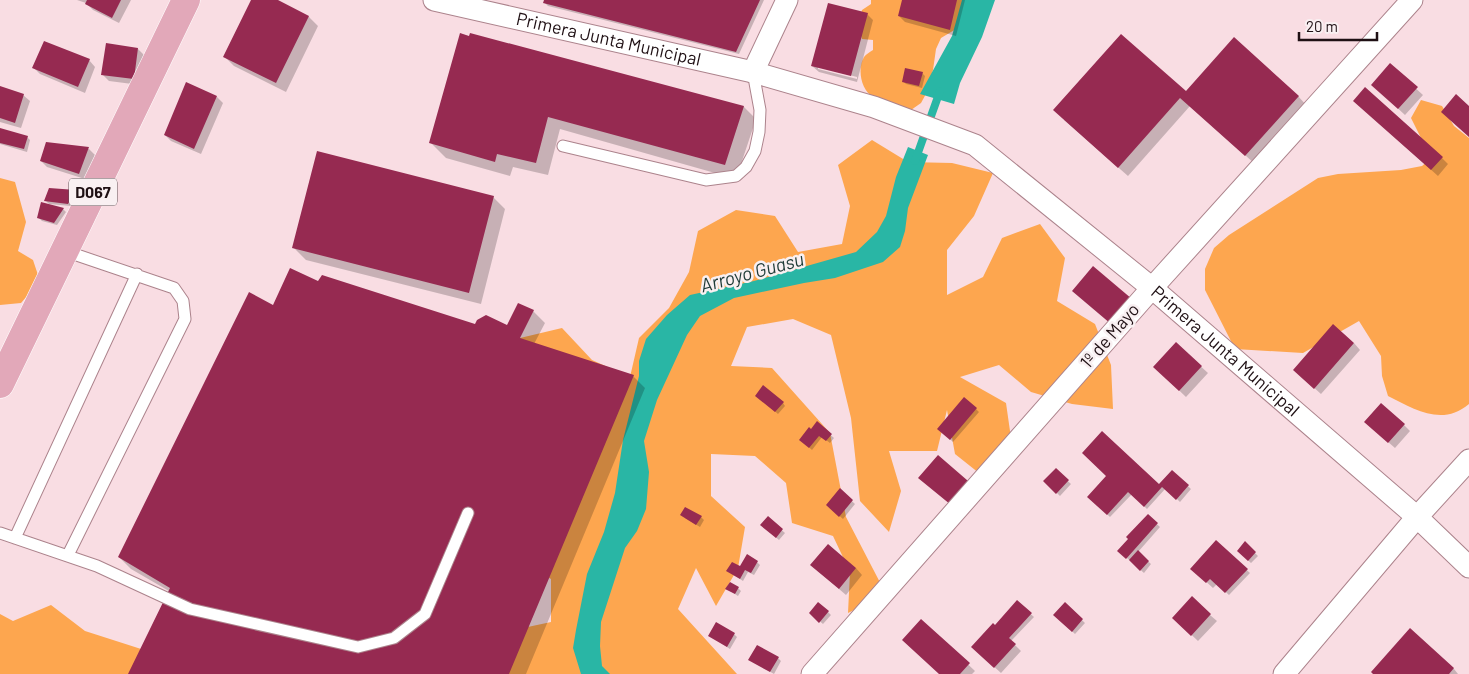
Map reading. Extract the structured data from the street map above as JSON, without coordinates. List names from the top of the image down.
{
  "streets": {
    "main road": ["D067"],
    "street": ["Primera Junta Municipal", "1º de Mayo"]
  },
  "crossings": [
    ["Primera Junta Municipal", "1º de Mayo"]
  ],
  "water": ["Arroyo Guasu"],
  "scale_bar": "20 m"
}
